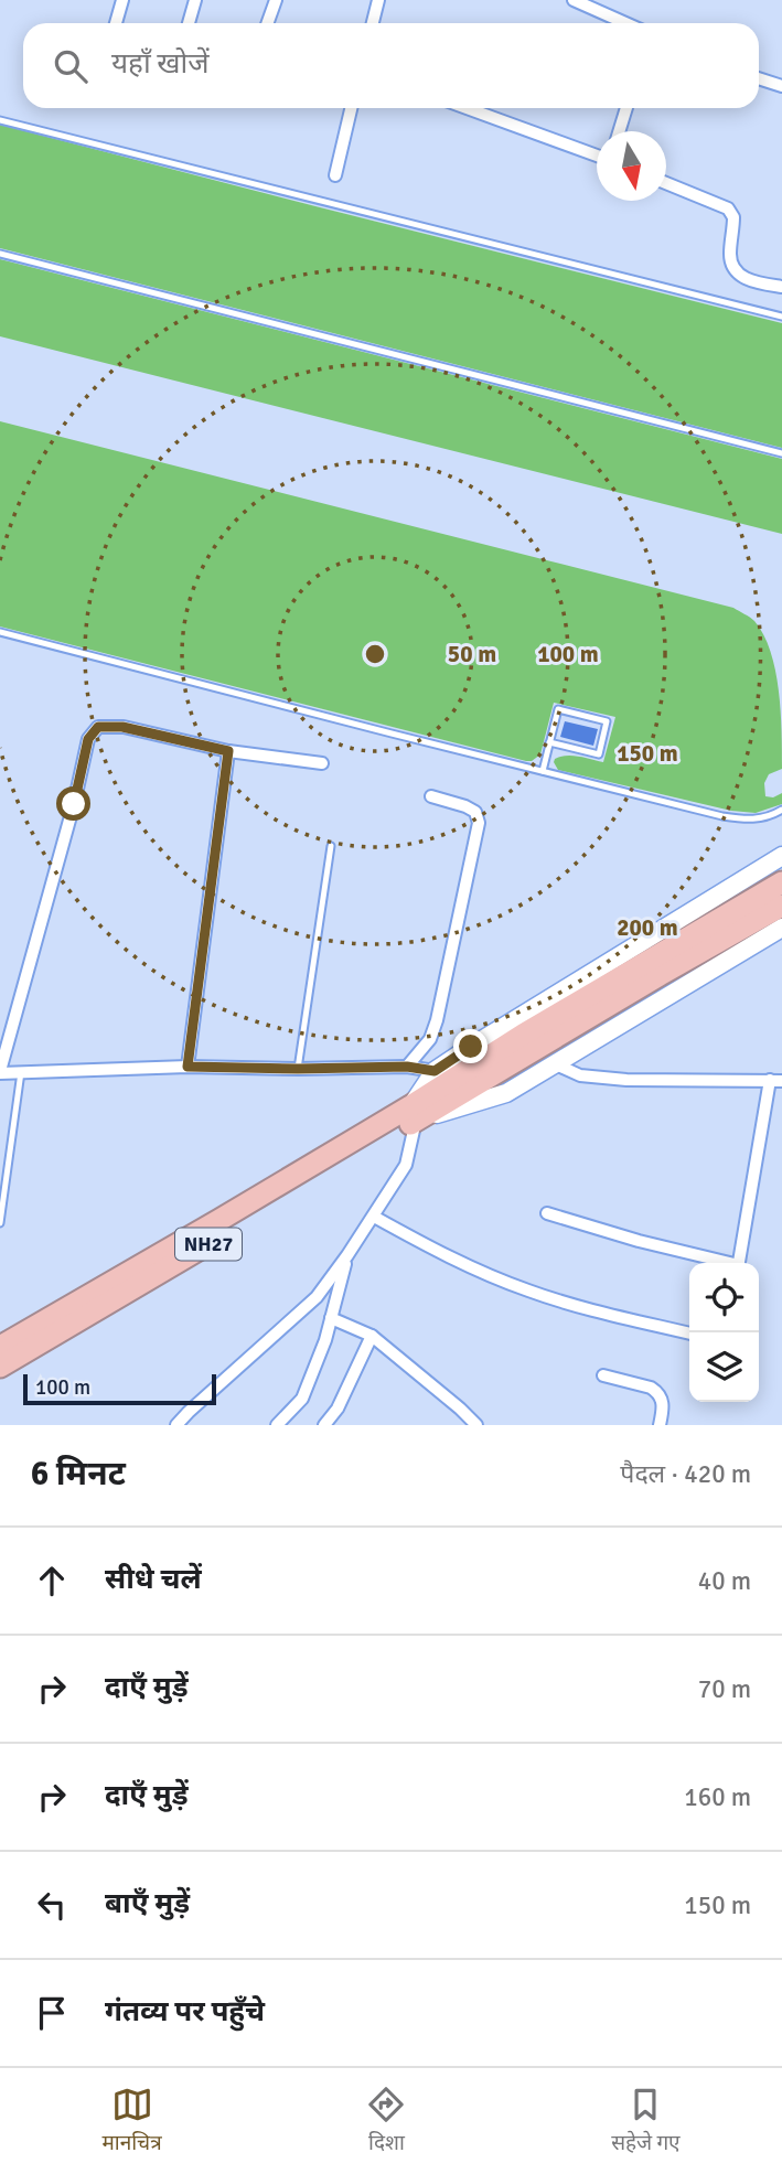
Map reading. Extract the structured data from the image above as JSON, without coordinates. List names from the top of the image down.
{
  "streets": {
    "highway": ["NH27"]
  },
  "scale_bar": "100 m",
  "north": "bottom",
  "page": {
    "search": "यहाँ खोजें",
    "scale": "100 m",
    "heading": ["6 मिनट", "पैदल · 420 m"],
    "list": [
      ["सीधे चलें", "40 m"],
      ["दाएँ मुड़ें", "70 m"],
      ["दाएँ मुड़ें", "160 m"],
      ["बाएँ मुड़ें", "150 m"],
      "गंतव्य पर पहुँचे"
    ],
    "nav": ["मानचित्र", "दिशा", "सहेजे गए"]
  },
  "rings": [
    "50 m",
    "100 m",
    "150 m",
    "200 m"
  ]
}
